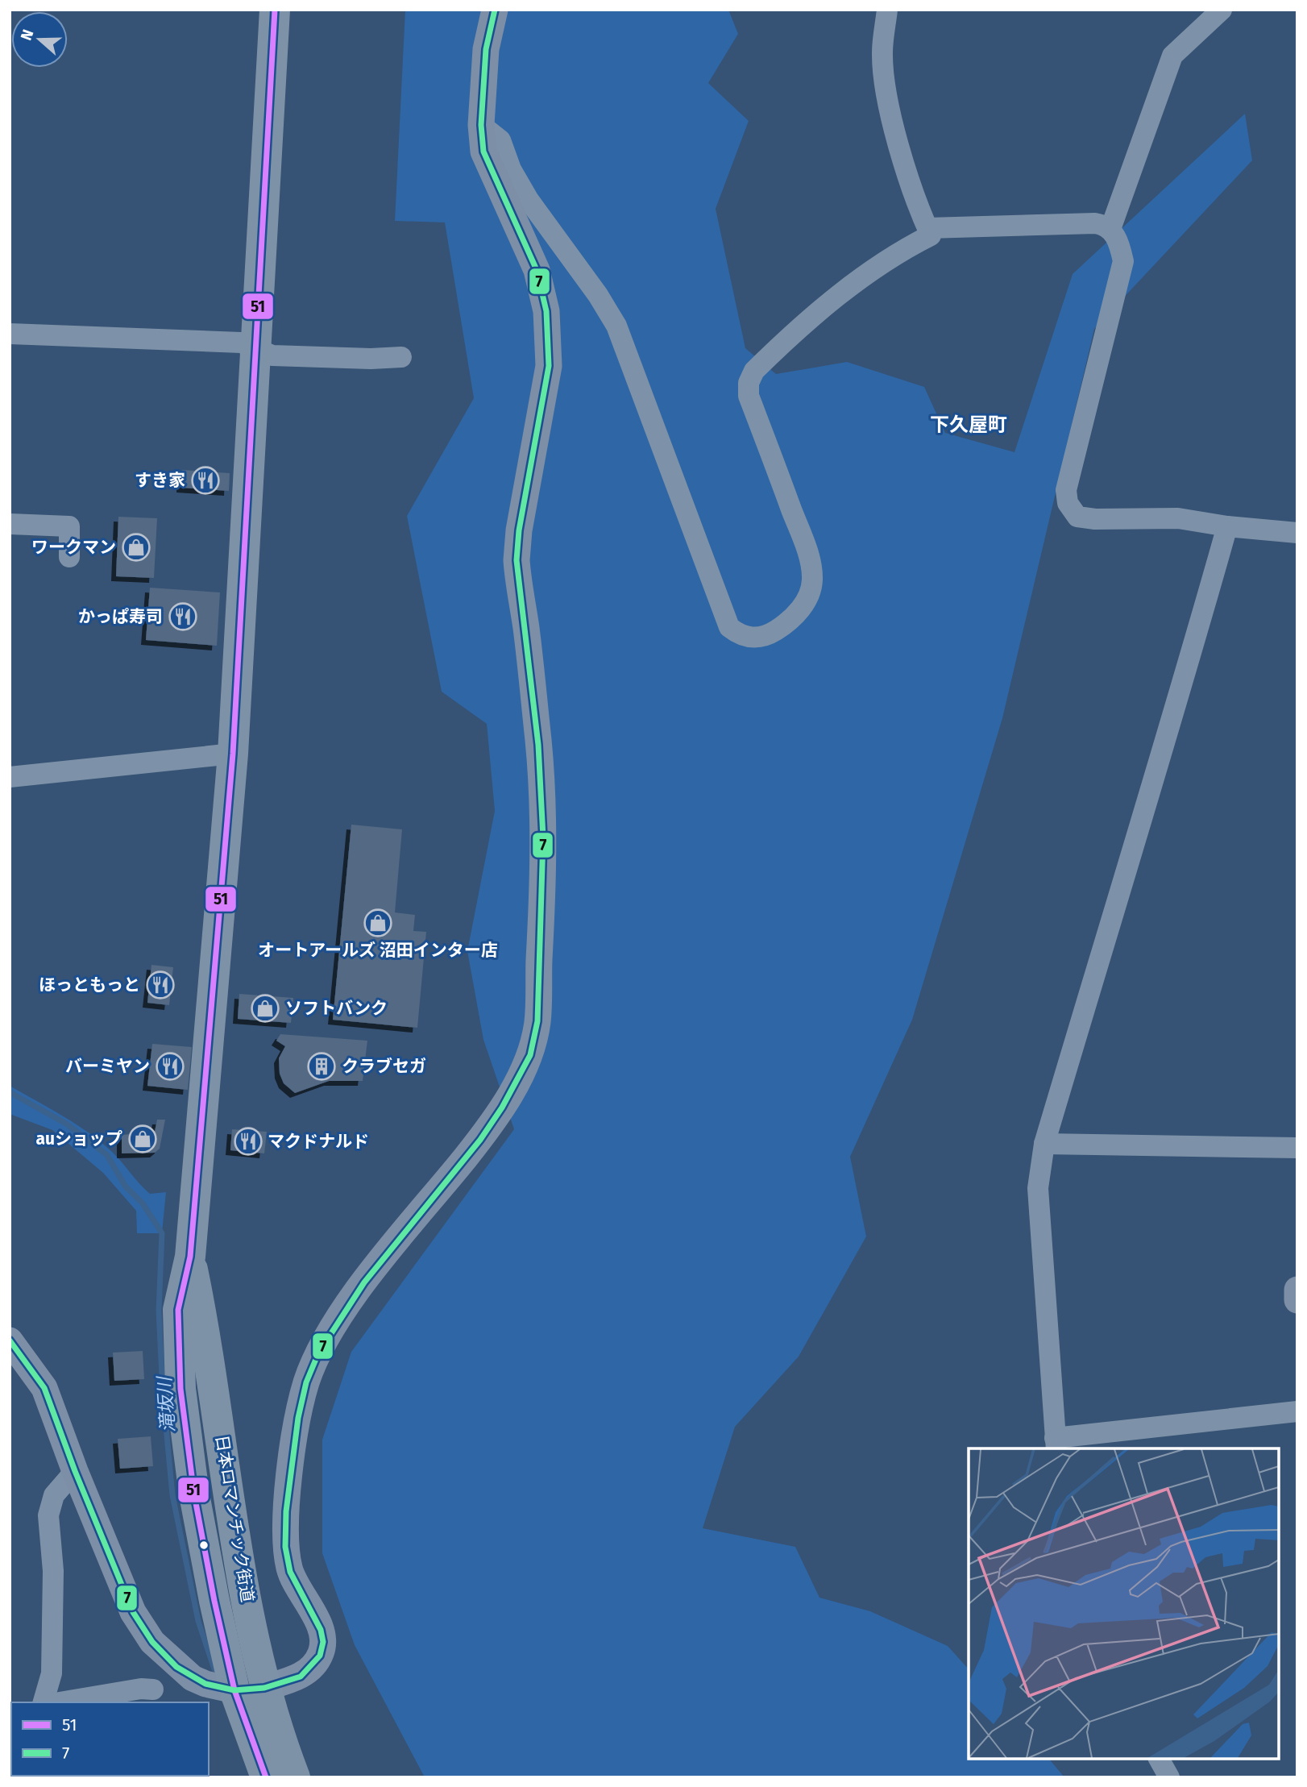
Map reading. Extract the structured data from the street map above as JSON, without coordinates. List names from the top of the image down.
{
  "streets": {
    "highway": ["日本ロマンチック街道"]
  },
  "districts": ["下久屋町"],
  "water": ["滝坂川"],
  "places": {
    "restaurant": [
      "すき家",
      "かっぱ寿司",
      "ほっともっと",
      "バーミヤン",
      "マクドナルド"
    ],
    "shop": [
      "ワークマン",
      "オートアールズ 沼田インター店",
      "ソフトバンク",
      "auショップ"
    ],
    "building": ["クラブセガ"]
  },
  "lines": ["transit line 51", "transit line 7"],
  "legend": ["51", "7"],
  "north": "left"
}
